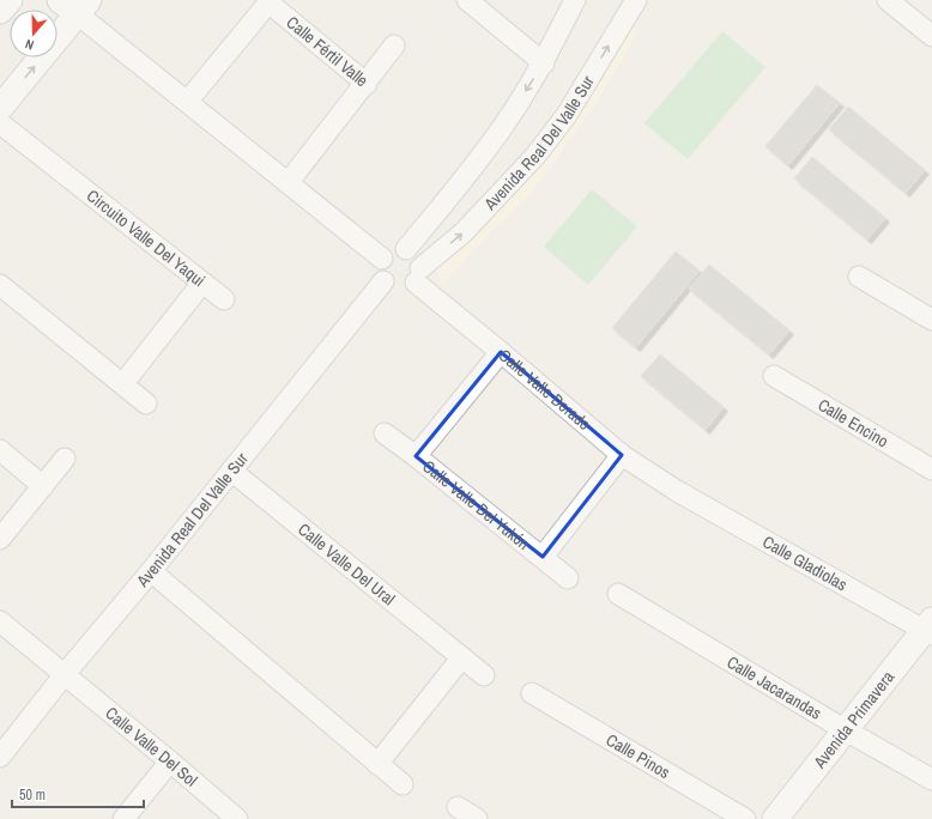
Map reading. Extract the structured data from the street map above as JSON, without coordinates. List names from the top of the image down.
{
  "streets": {
    "street": [
      "Calle Fértil Valle",
      "Avenida Real Del Valle Sur",
      "Circuito Valle Del Yaqui",
      "Calle Valle Dorado",
      "Calle Encino",
      "Calle Valle Del Yukón",
      "Calle Gladiolas",
      "Calle Valle Del Ural",
      "Calle Jacarandas",
      "Avenida Primavera",
      "Calle Valle Del Sol",
      "Calle Pinos"
    ]
  },
  "crossings": [
    ["Avenida Real Del Valle Sur", "Calle Valle Dorado"],
    ["Avenida Real Del Valle Sur", "Calle Valle Del Ural"],
    ["Avenida Real Del Valle Sur", "Calle Valle Del Sol"],
    ["Calle Valle Dorado", "Calle Gladiolas"],
    ["Calle Gladiolas", "Avenida Primavera"],
    ["Calle Jacarandas", "Avenida Primavera"]
  ],
  "scale_bar": "50 m",
  "north": "bottom"
}
